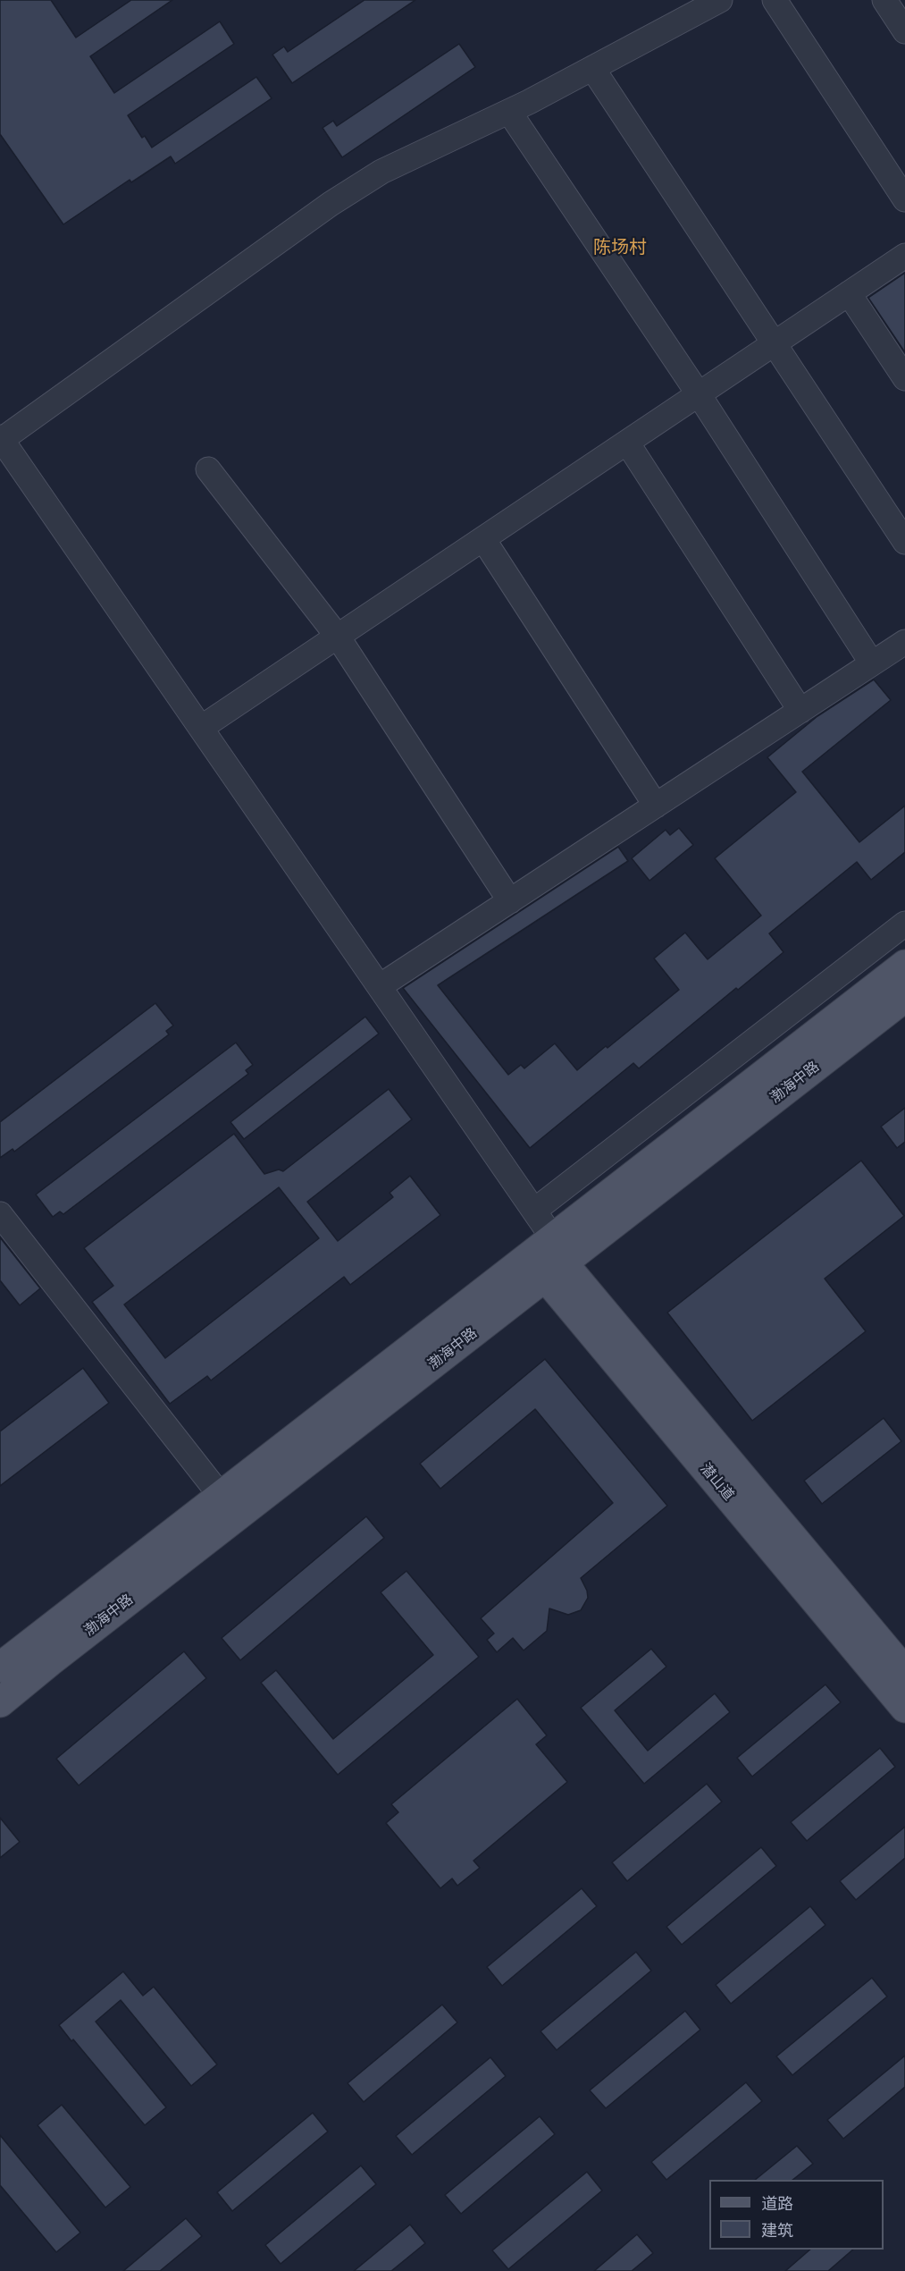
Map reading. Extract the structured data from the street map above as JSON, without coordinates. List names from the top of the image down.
{
  "streets": {
    "main road": ["渤海中路", "潜山道"]
  },
  "crossings": [
    ["渤海中路", "潜山道"]
  ],
  "districts": ["陈场村"],
  "legend": ["道路", "建筑"]
}
